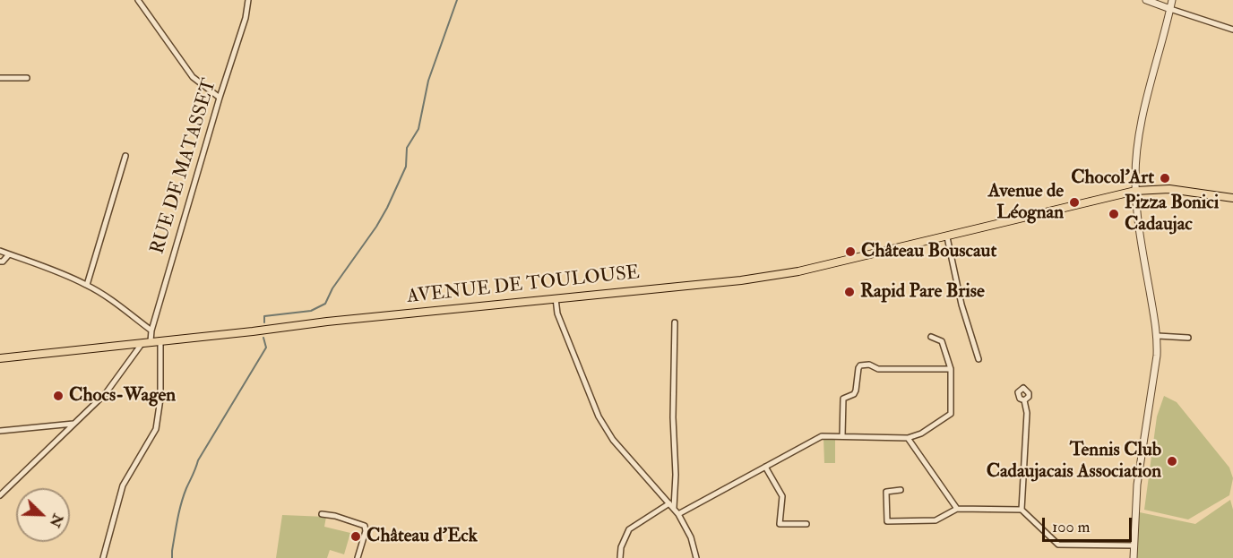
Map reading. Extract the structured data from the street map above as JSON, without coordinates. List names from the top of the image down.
{
  "streets": {
    "main road": ["AVENUE DE TOULOUSE"],
    "street": ["RUE DE MATASSET"]
  },
  "crossings": [
    ["RUE DE MATASSET", "AVENUE DE TOULOUSE"]
  ],
  "places": [
    "Chocol'Art",
    "Avenue de Léognan",
    "Pizza Bonici Cadaujac",
    "Château Bouscaut",
    "Rapid Pare Brise",
    "Chocs-Wagen",
    "Tennis Club Cadaujacais Association",
    "Château d'Eck"
  ],
  "scale_bar": "100 m",
  "north": "bottom right"
}
